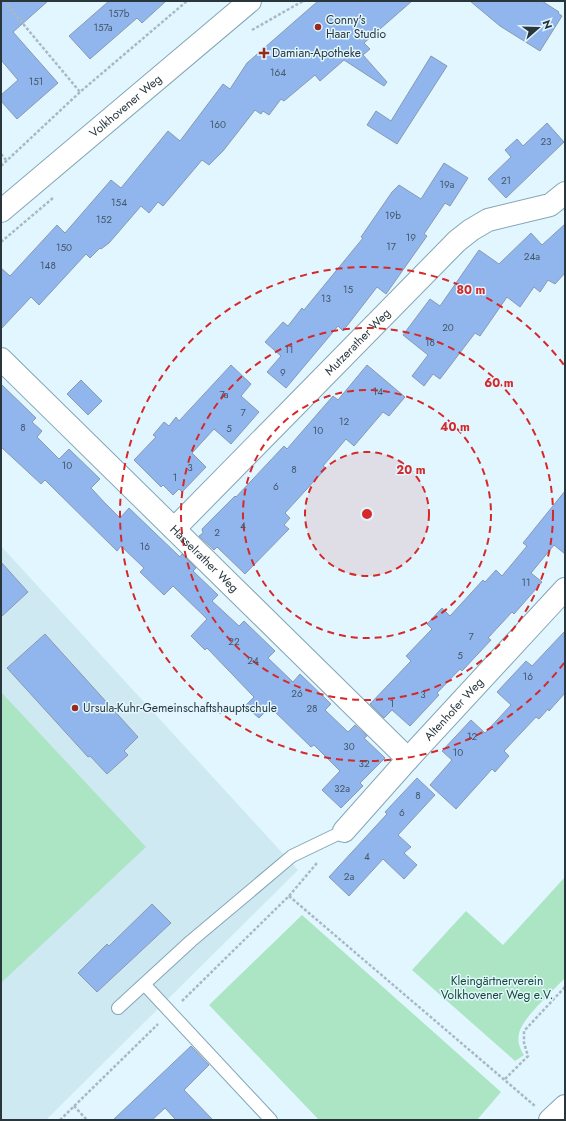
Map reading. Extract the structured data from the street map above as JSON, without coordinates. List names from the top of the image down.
{
  "streets": {
    "street": [
      "Volkhovener Weg",
      "Mutzerather Weg",
      "Hasselrather Weg",
      "Altenhofer Weg"
    ]
  },
  "crossings": [
    ["Mutzerather Weg", "Hasselrather Weg"],
    ["Hasselrather Weg", "Altenhofer Weg"]
  ],
  "parks": ["Kleingärtnerverein Volkhovener Weg e.V."],
  "places": {
    "other": ["Conny's Haar Studio", "Ursula-Kuhr-Gemeinschaftshauptschule"],
    "health": ["Damian-Apotheke"]
  },
  "house_numbers": [
    "157b",
    "157a",
    "164",
    "151",
    "160",
    "23",
    "21",
    "19a",
    "154",
    "19b",
    "152",
    "19",
    "17",
    "150",
    "24a",
    "148",
    "15",
    "13",
    "20",
    "18",
    "11",
    "9",
    "14",
    "7a",
    "7",
    "12",
    "8",
    "5",
    "10",
    "10",
    "3",
    "8",
    "1",
    "6",
    "4",
    "2",
    "16",
    "11",
    "7",
    "22",
    "5",
    "24",
    "16",
    "26",
    "3",
    "1",
    "28",
    "12",
    "30",
    "10",
    "32",
    "32a",
    "8",
    "6",
    "4",
    "2a"
  ],
  "north": "right",
  "rings": [
    "80 m",
    "60 m",
    "40 m",
    "20 m"
  ]
}
